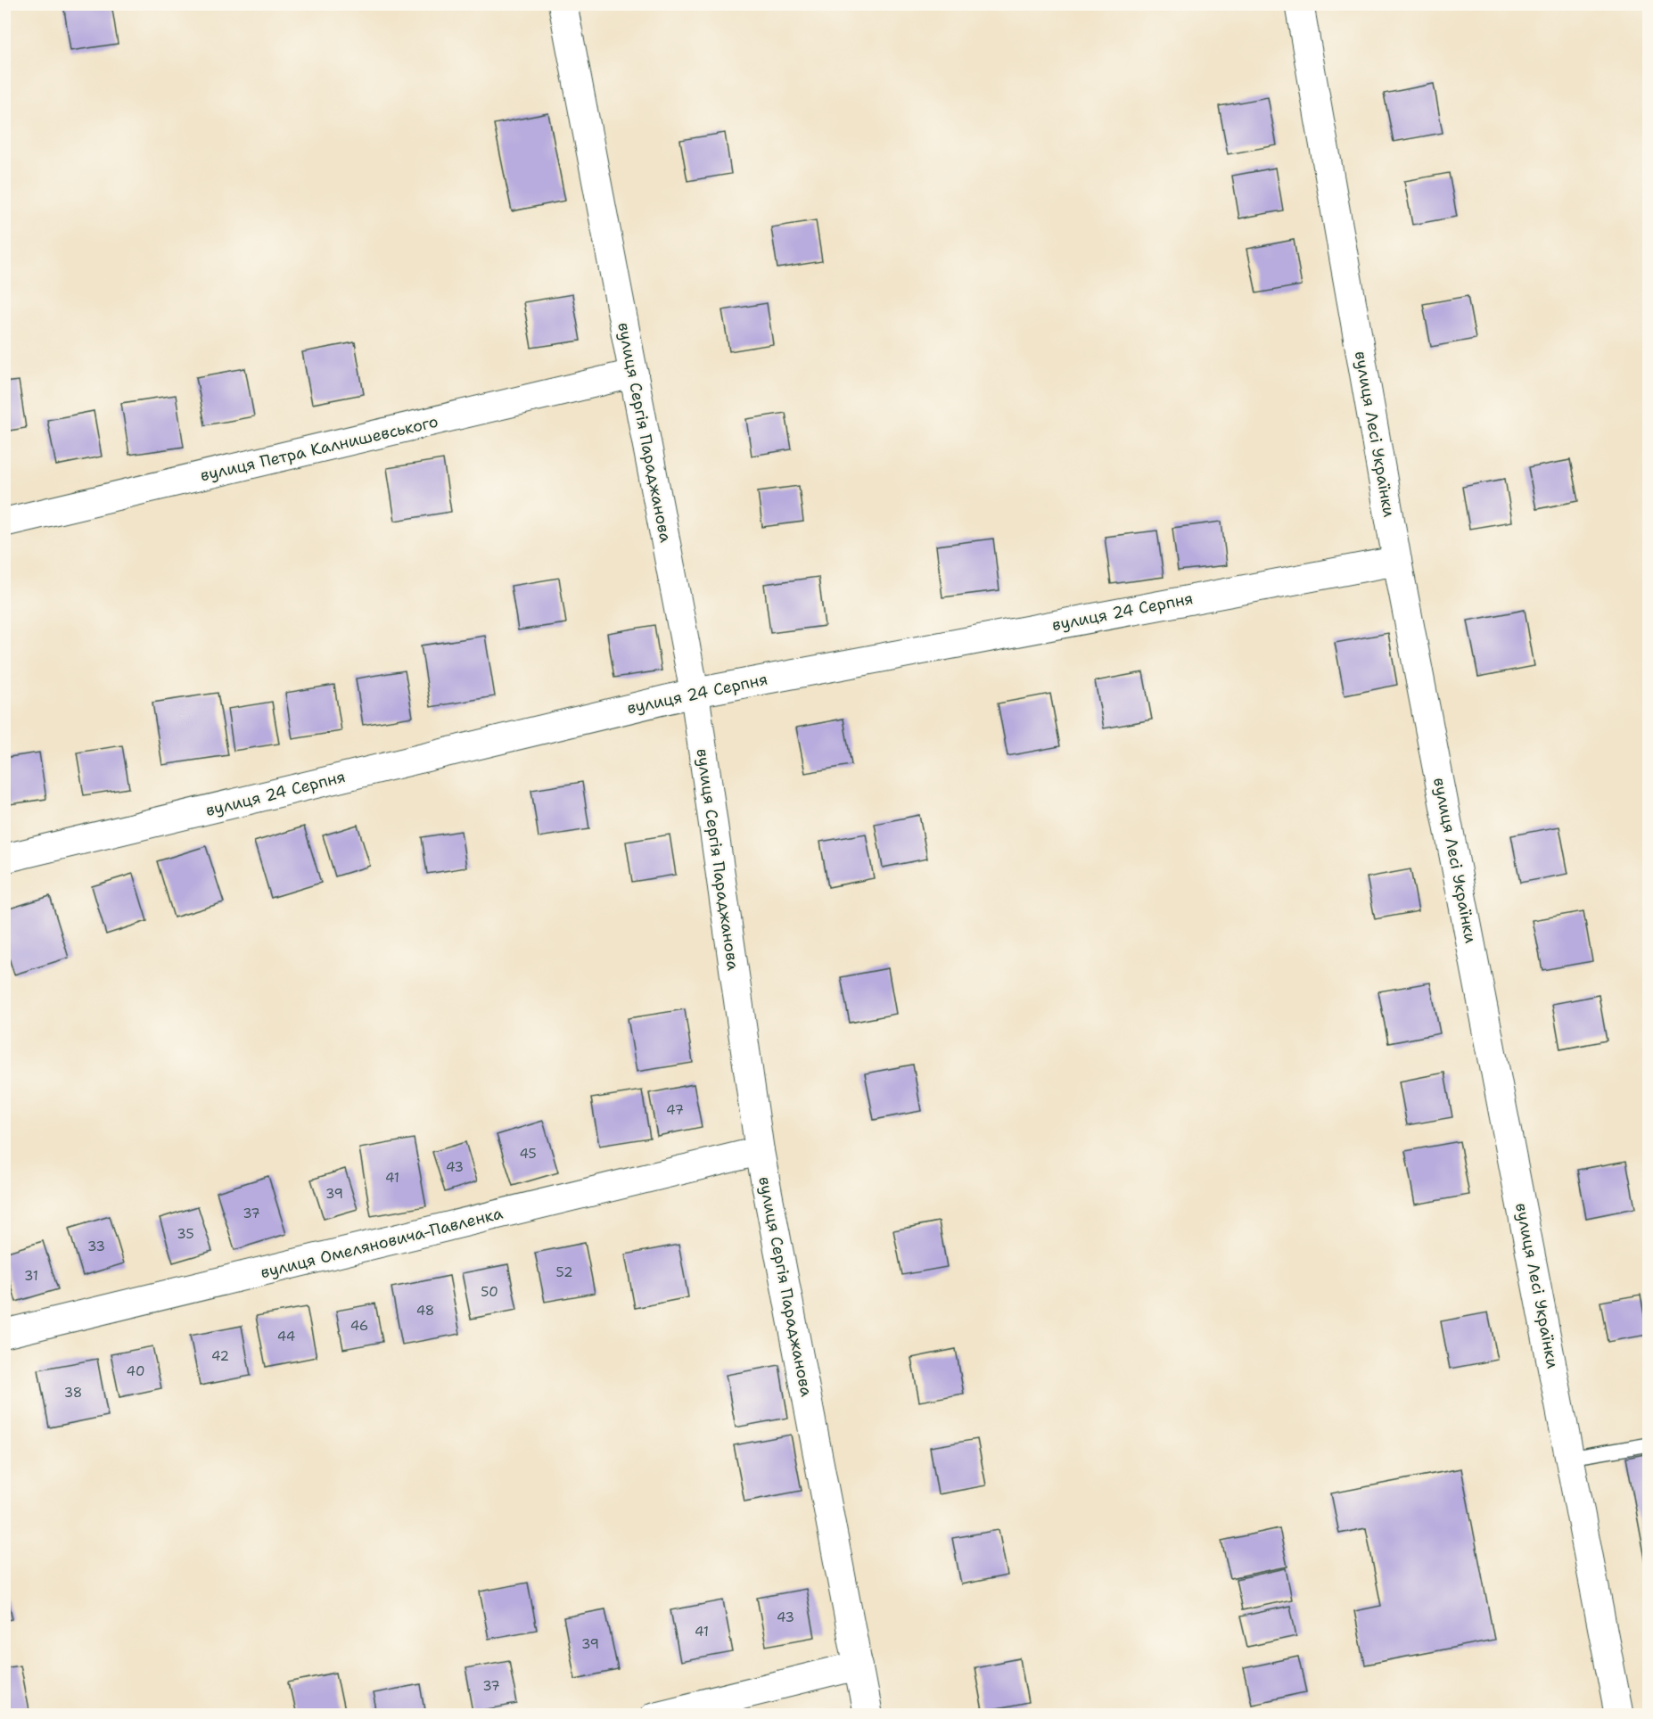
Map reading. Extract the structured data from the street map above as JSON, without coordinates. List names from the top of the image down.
{
  "streets": {
    "street": [
      "вулиця Сергія Параджанова",
      "вулиця Лесі Українки",
      "вулиця Петра Калнишевського",
      "вулиця 24 Серпня",
      "вулиця Омеляновича-Павленка"
    ]
  },
  "crossings": [
    ["вулиця Сергія Параджанова", "вулиця Петра Калнишевського"],
    ["вулиця Сергія Параджанова", "вулиця 24 Серпня"],
    ["вулиця Сергія Параджанова", "вулиця Омеляновича-Павленка"],
    ["вулиця Лесі Українки", "вулиця 24 Серпня"]
  ],
  "house_numbers": [
    "47",
    "45",
    "43",
    "41",
    "39",
    "37",
    "35",
    "33",
    "52",
    "31",
    "50",
    "48",
    "46",
    "44",
    "42",
    "40",
    "38",
    "43",
    "41",
    "39",
    "37"
  ]
}
